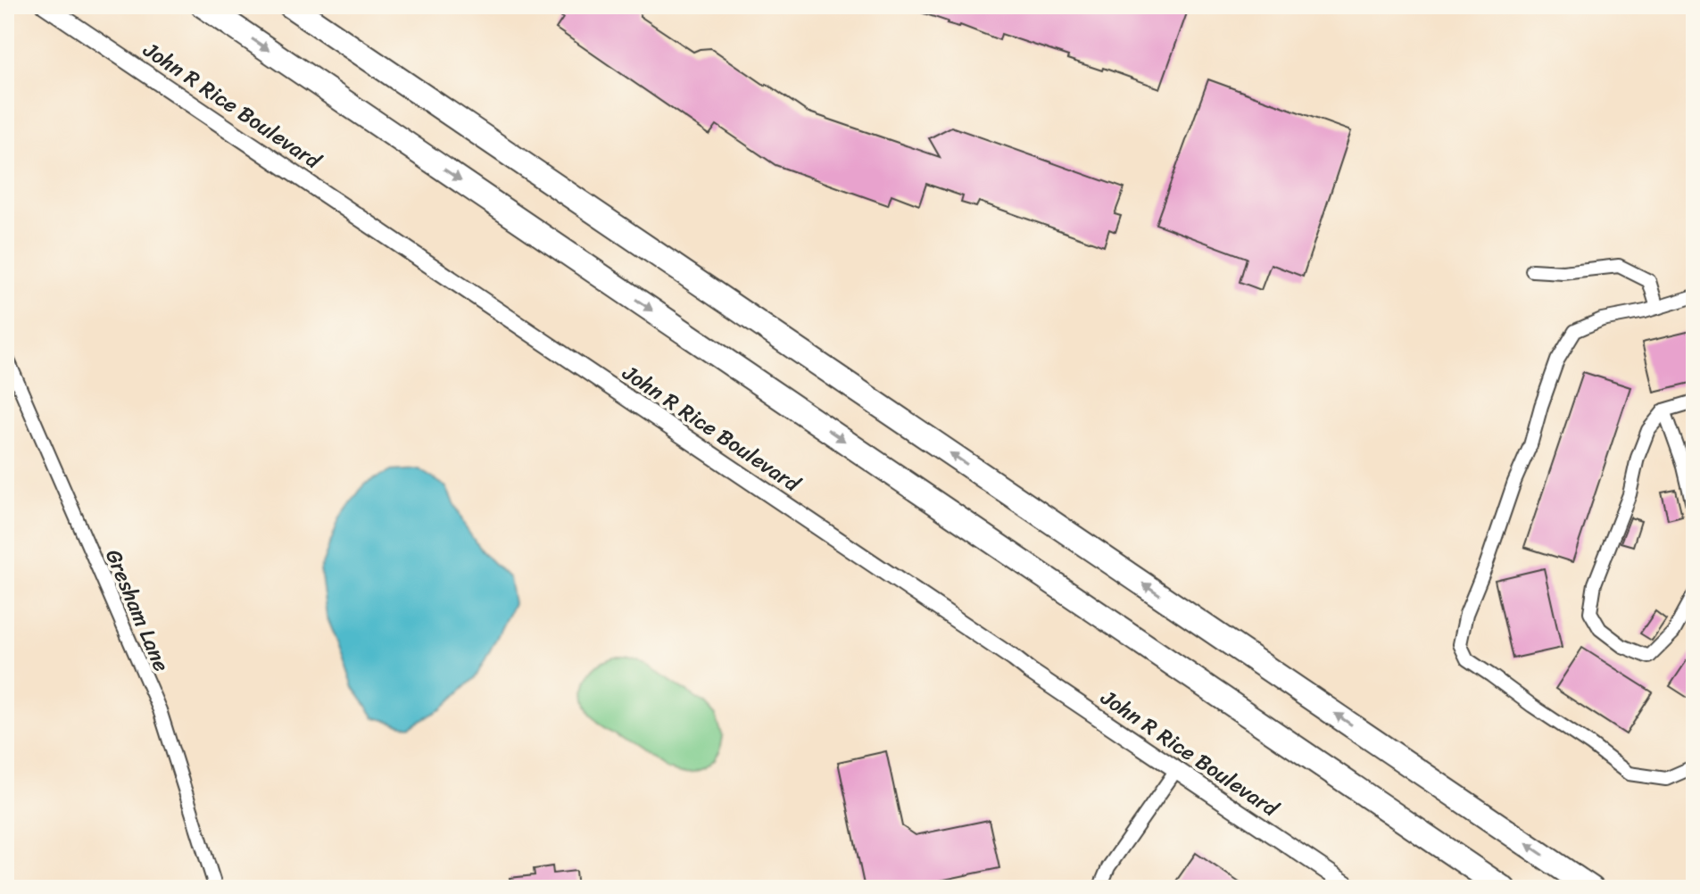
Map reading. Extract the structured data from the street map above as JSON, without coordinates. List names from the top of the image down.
{
  "streets": {
    "street": ["John R Rice Boulevard", "Gresham Lane"]
  }
}
